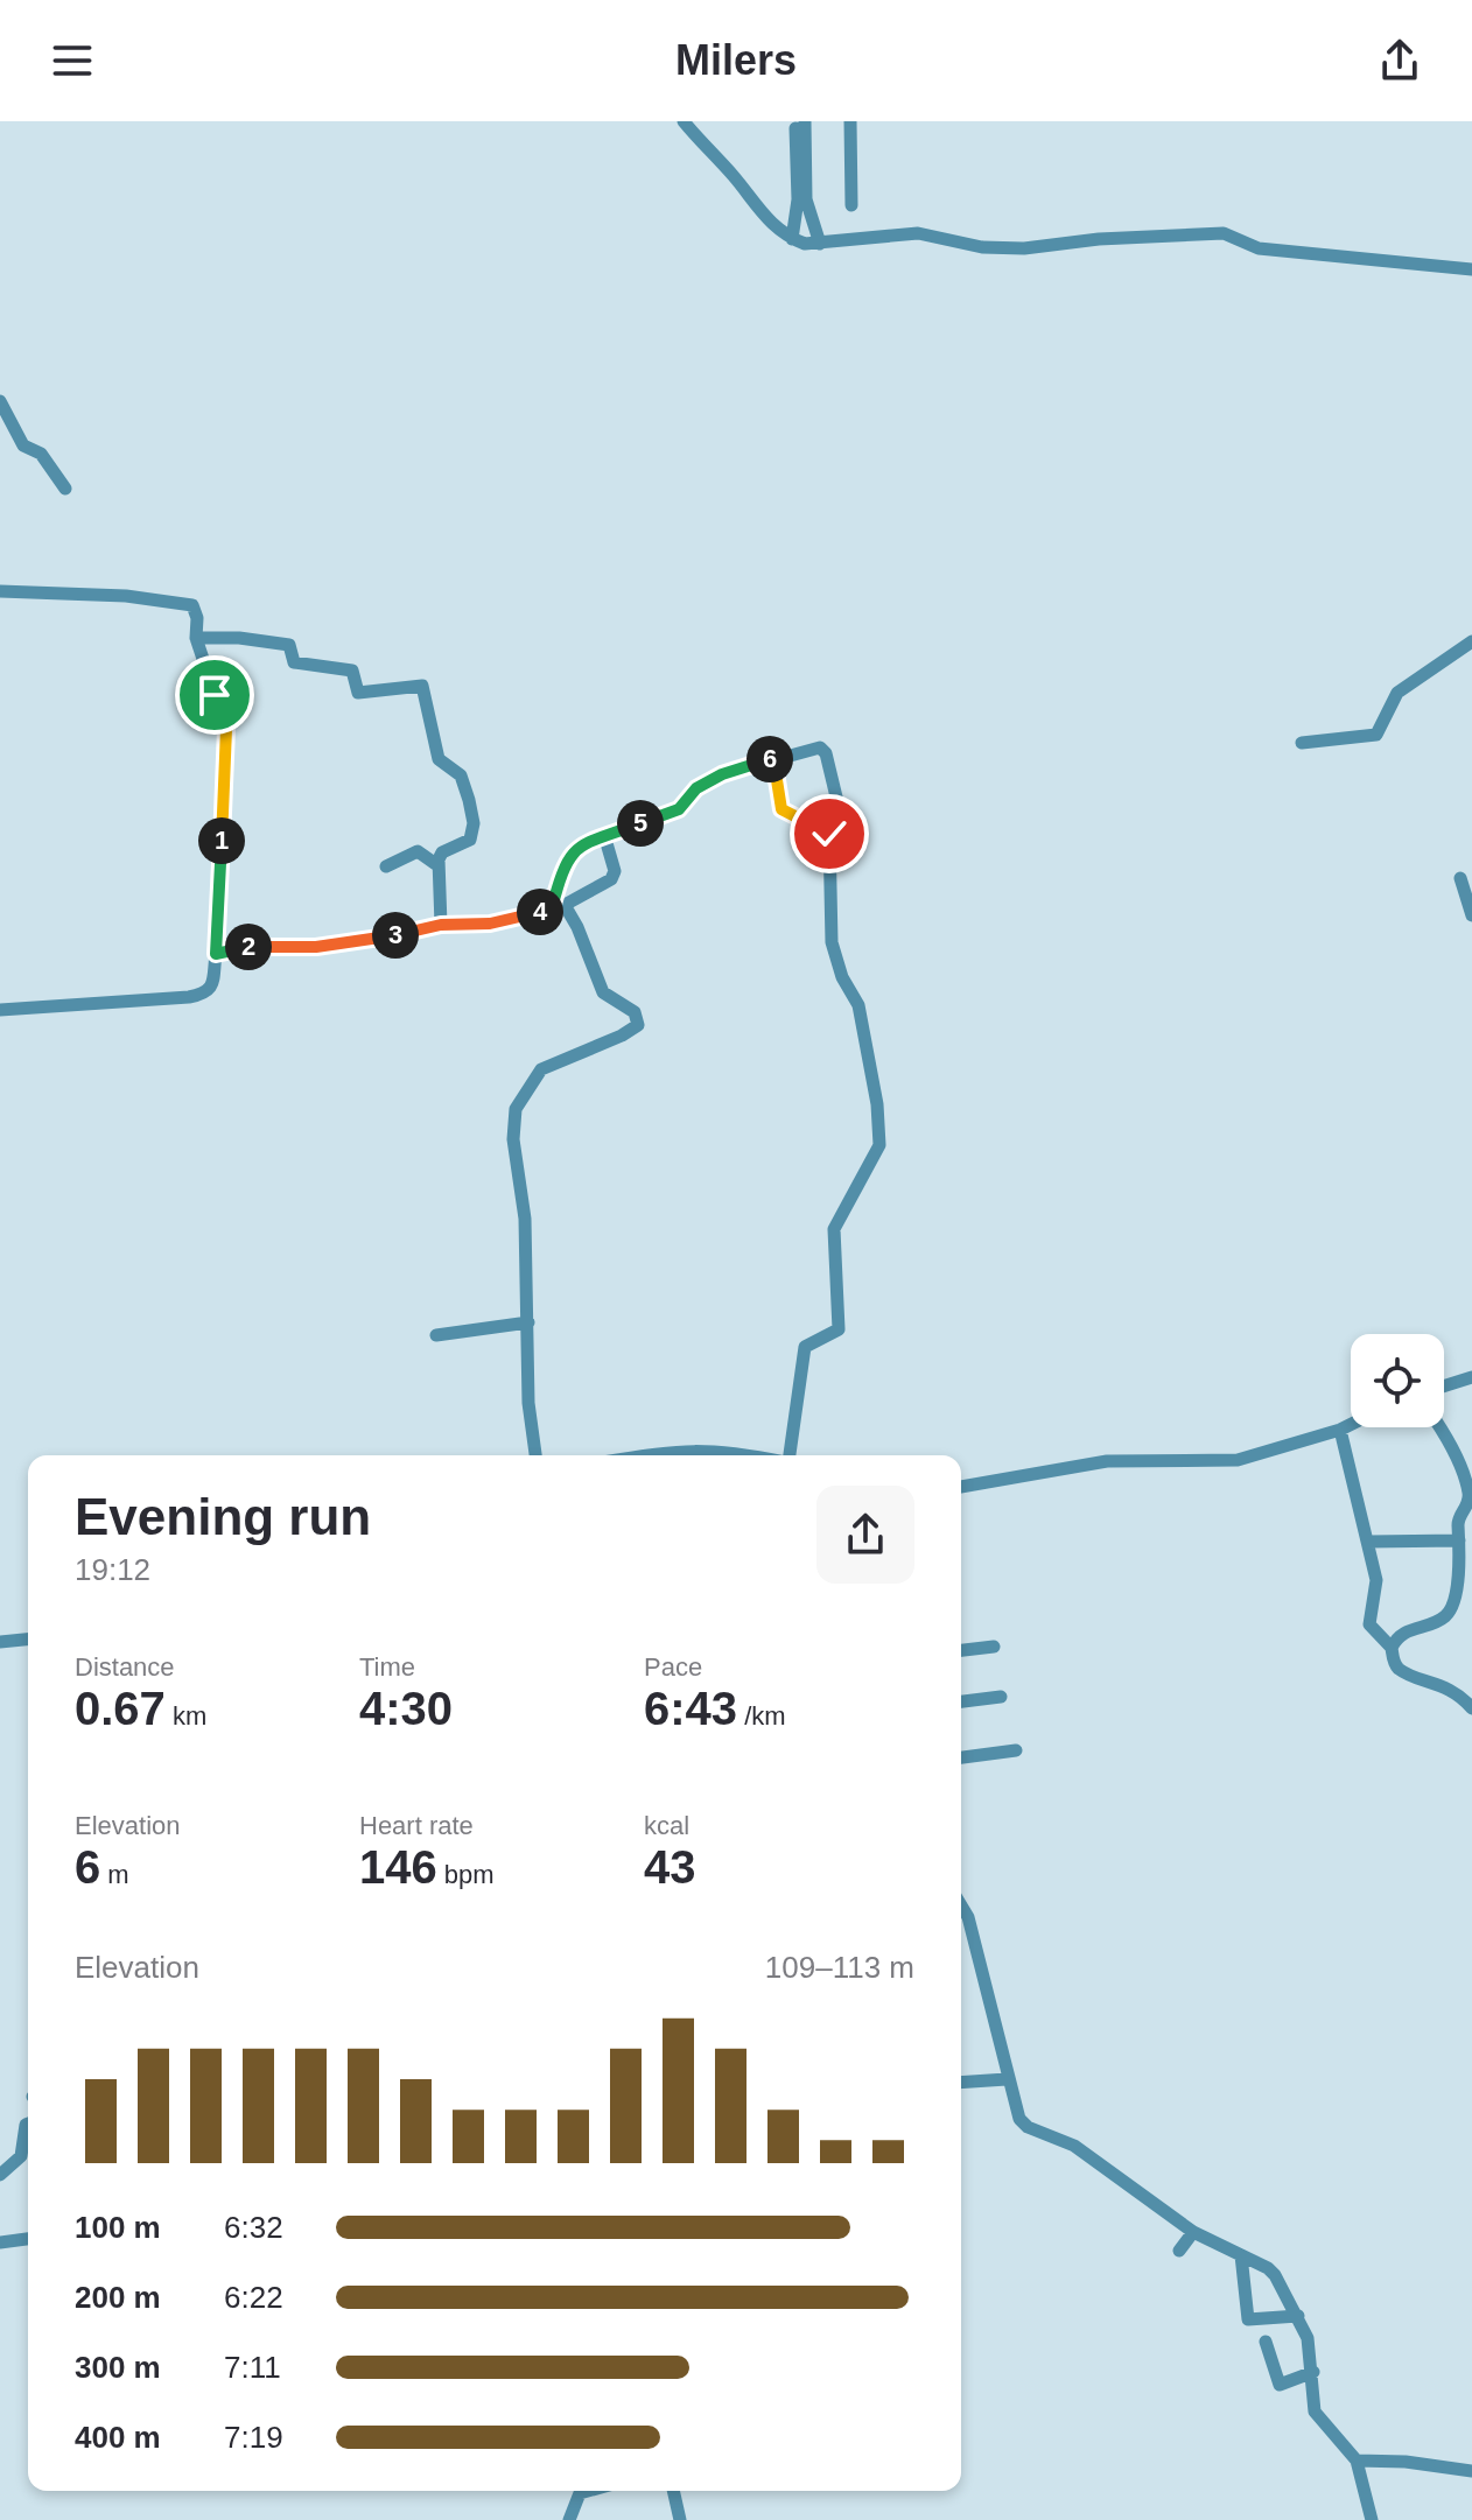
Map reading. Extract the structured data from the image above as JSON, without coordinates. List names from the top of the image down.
{
  "page": {
    "header": "Milers",
    "pins": [
      "6",
      "5",
      "1",
      "4",
      "3",
      "2"
    ],
    "heading": ["Evening run", "19:12"],
    "stats": [
      ["Distance", "0.67 km"],
      ["Time", "4:30"],
      ["Pace", "6:43 /km"],
      ["Elevation", "6 m"],
      ["Heart rate", "146 bpm"],
      ["kcal", "43"]
    ],
    "chart": ["Elevation", "109–113 m"],
    "list": [
      {
        "name": "100 m",
        "note": "6:32"
      },
      {
        "name": "200 m",
        "note": "6:22"
      },
      {
        "name": "300 m",
        "note": "7:11"
      },
      {
        "name": "400 m",
        "note": "7:19"
      }
    ]
  }
}
